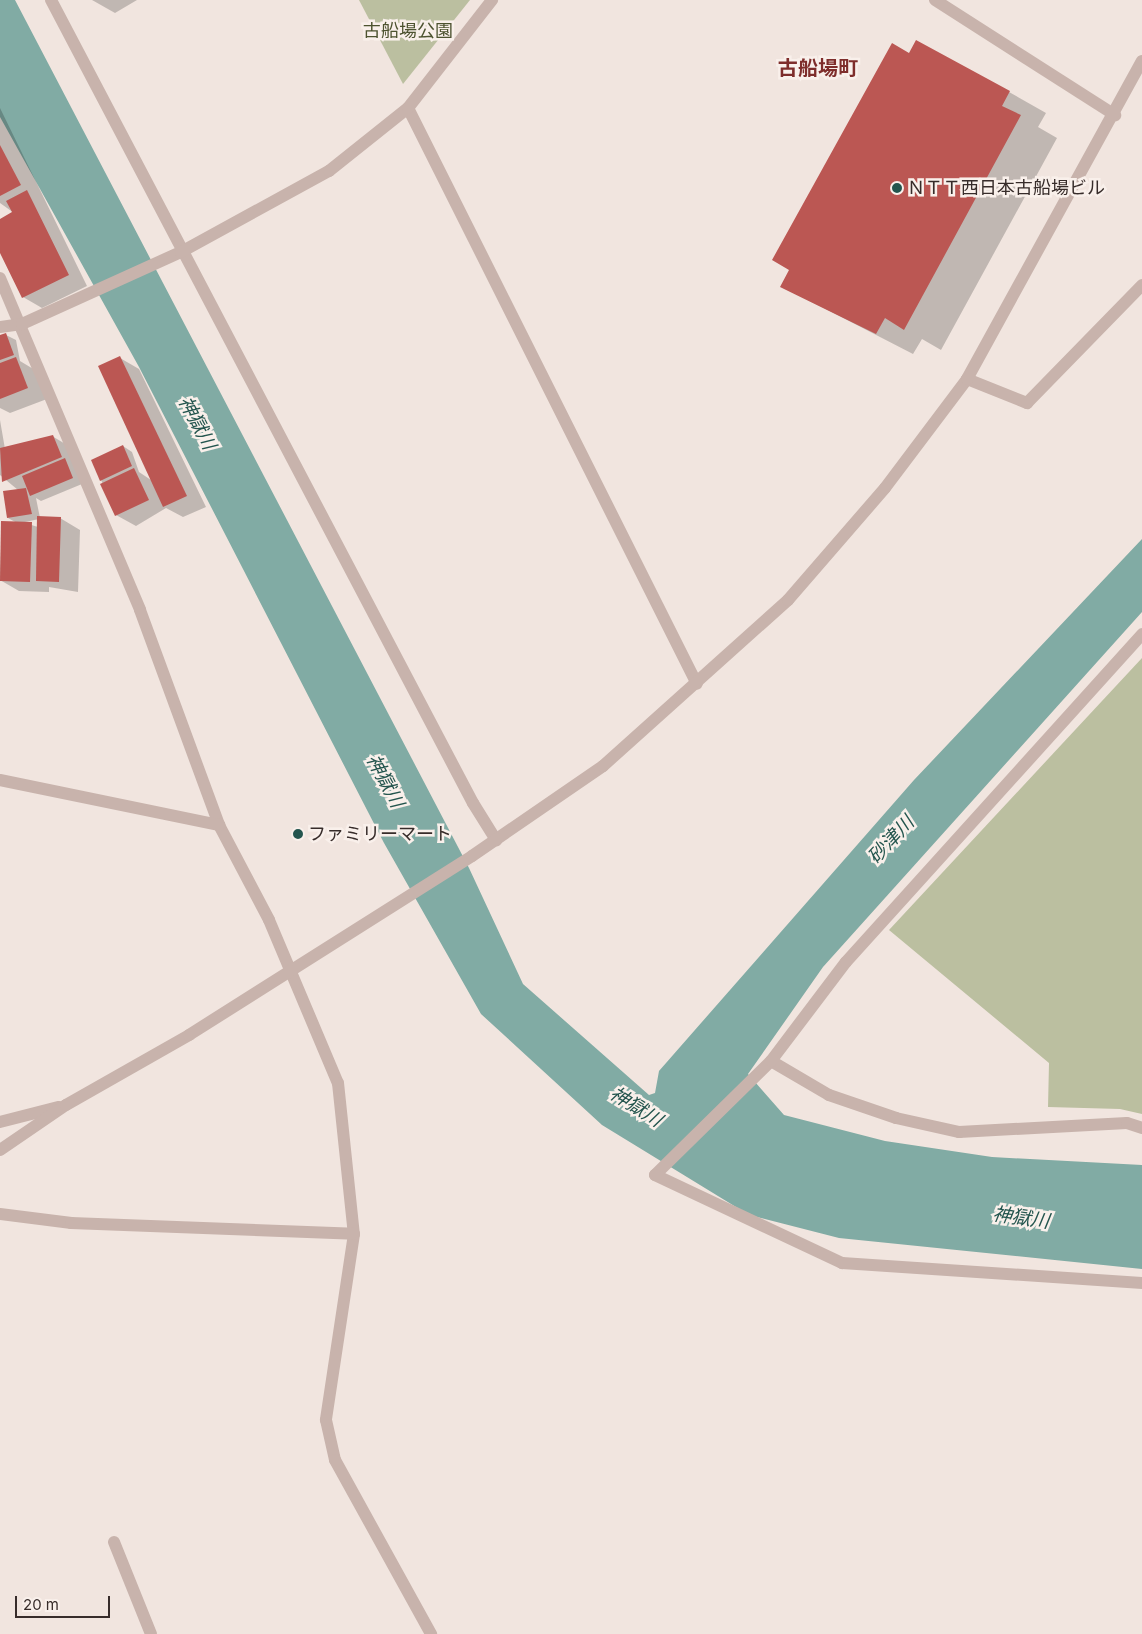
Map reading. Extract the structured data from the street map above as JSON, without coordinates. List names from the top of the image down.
{
  "districts": ["古船場町"],
  "water": ["神獄川", "砂津川"],
  "parks": ["古船場公園"],
  "places": ["ＮＴＴ西日本古船場ビル", "ファミリーマート"],
  "scale_bar": "20 m"
}
